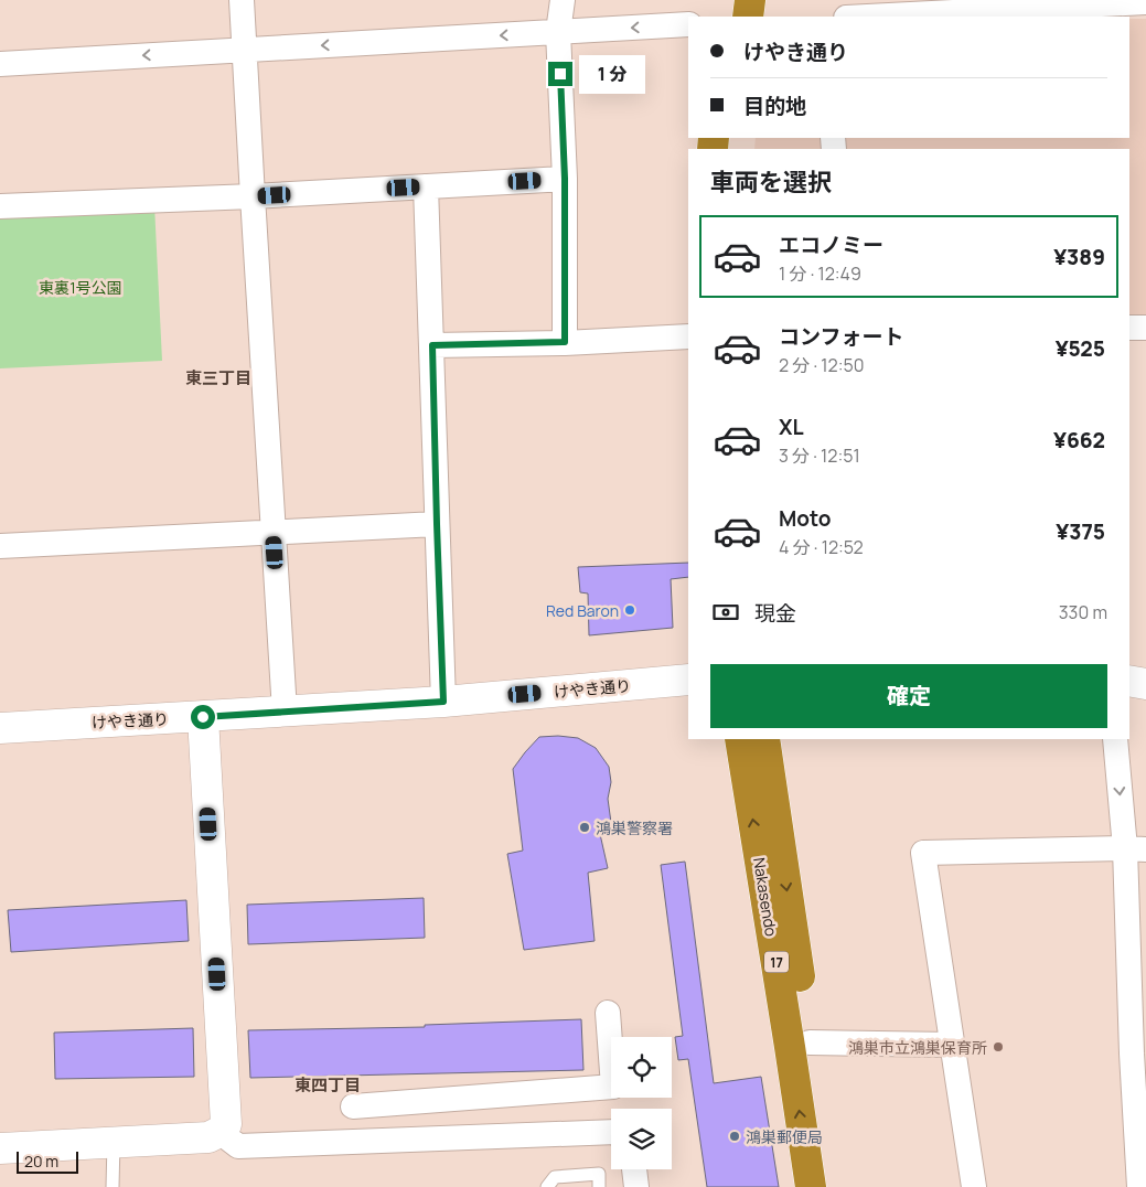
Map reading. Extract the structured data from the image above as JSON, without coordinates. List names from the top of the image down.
{
  "streets": {
    "highway": ["Nakasendo", "17"],
    "street": ["けやき通り"]
  },
  "districts": ["東三丁目", "東四丁目"],
  "parks": ["東裏1号公園"],
  "places": [
    "Red Baron",
    "鴻巣警察署",
    "鴻巣市立鴻巣保育所",
    "鴻巣郵便局"
  ],
  "scale_bar": "20 m",
  "page": {
    "banner": ["けやき通り", "目的地"],
    "bubble": "1 分",
    "heading": "車両を選択",
    "list": [
      {
        "name": "エコノミー",
        "note": "1 分 · 12:49",
        "value": "¥389"
      },
      {
        "name": "コンフォート",
        "note": "2 分 · 12:50",
        "value": "¥525"
      },
      {
        "name": "XL",
        "note": "3 分 · 12:51",
        "value": "¥662"
      },
      {
        "name": "Moto",
        "note": "4 分 · 12:52",
        "value": "¥375"
      }
    ],
    "pay": ["現金", "330 m"],
    "buttons": "確定",
    "scale": "20 m"
  }
}
